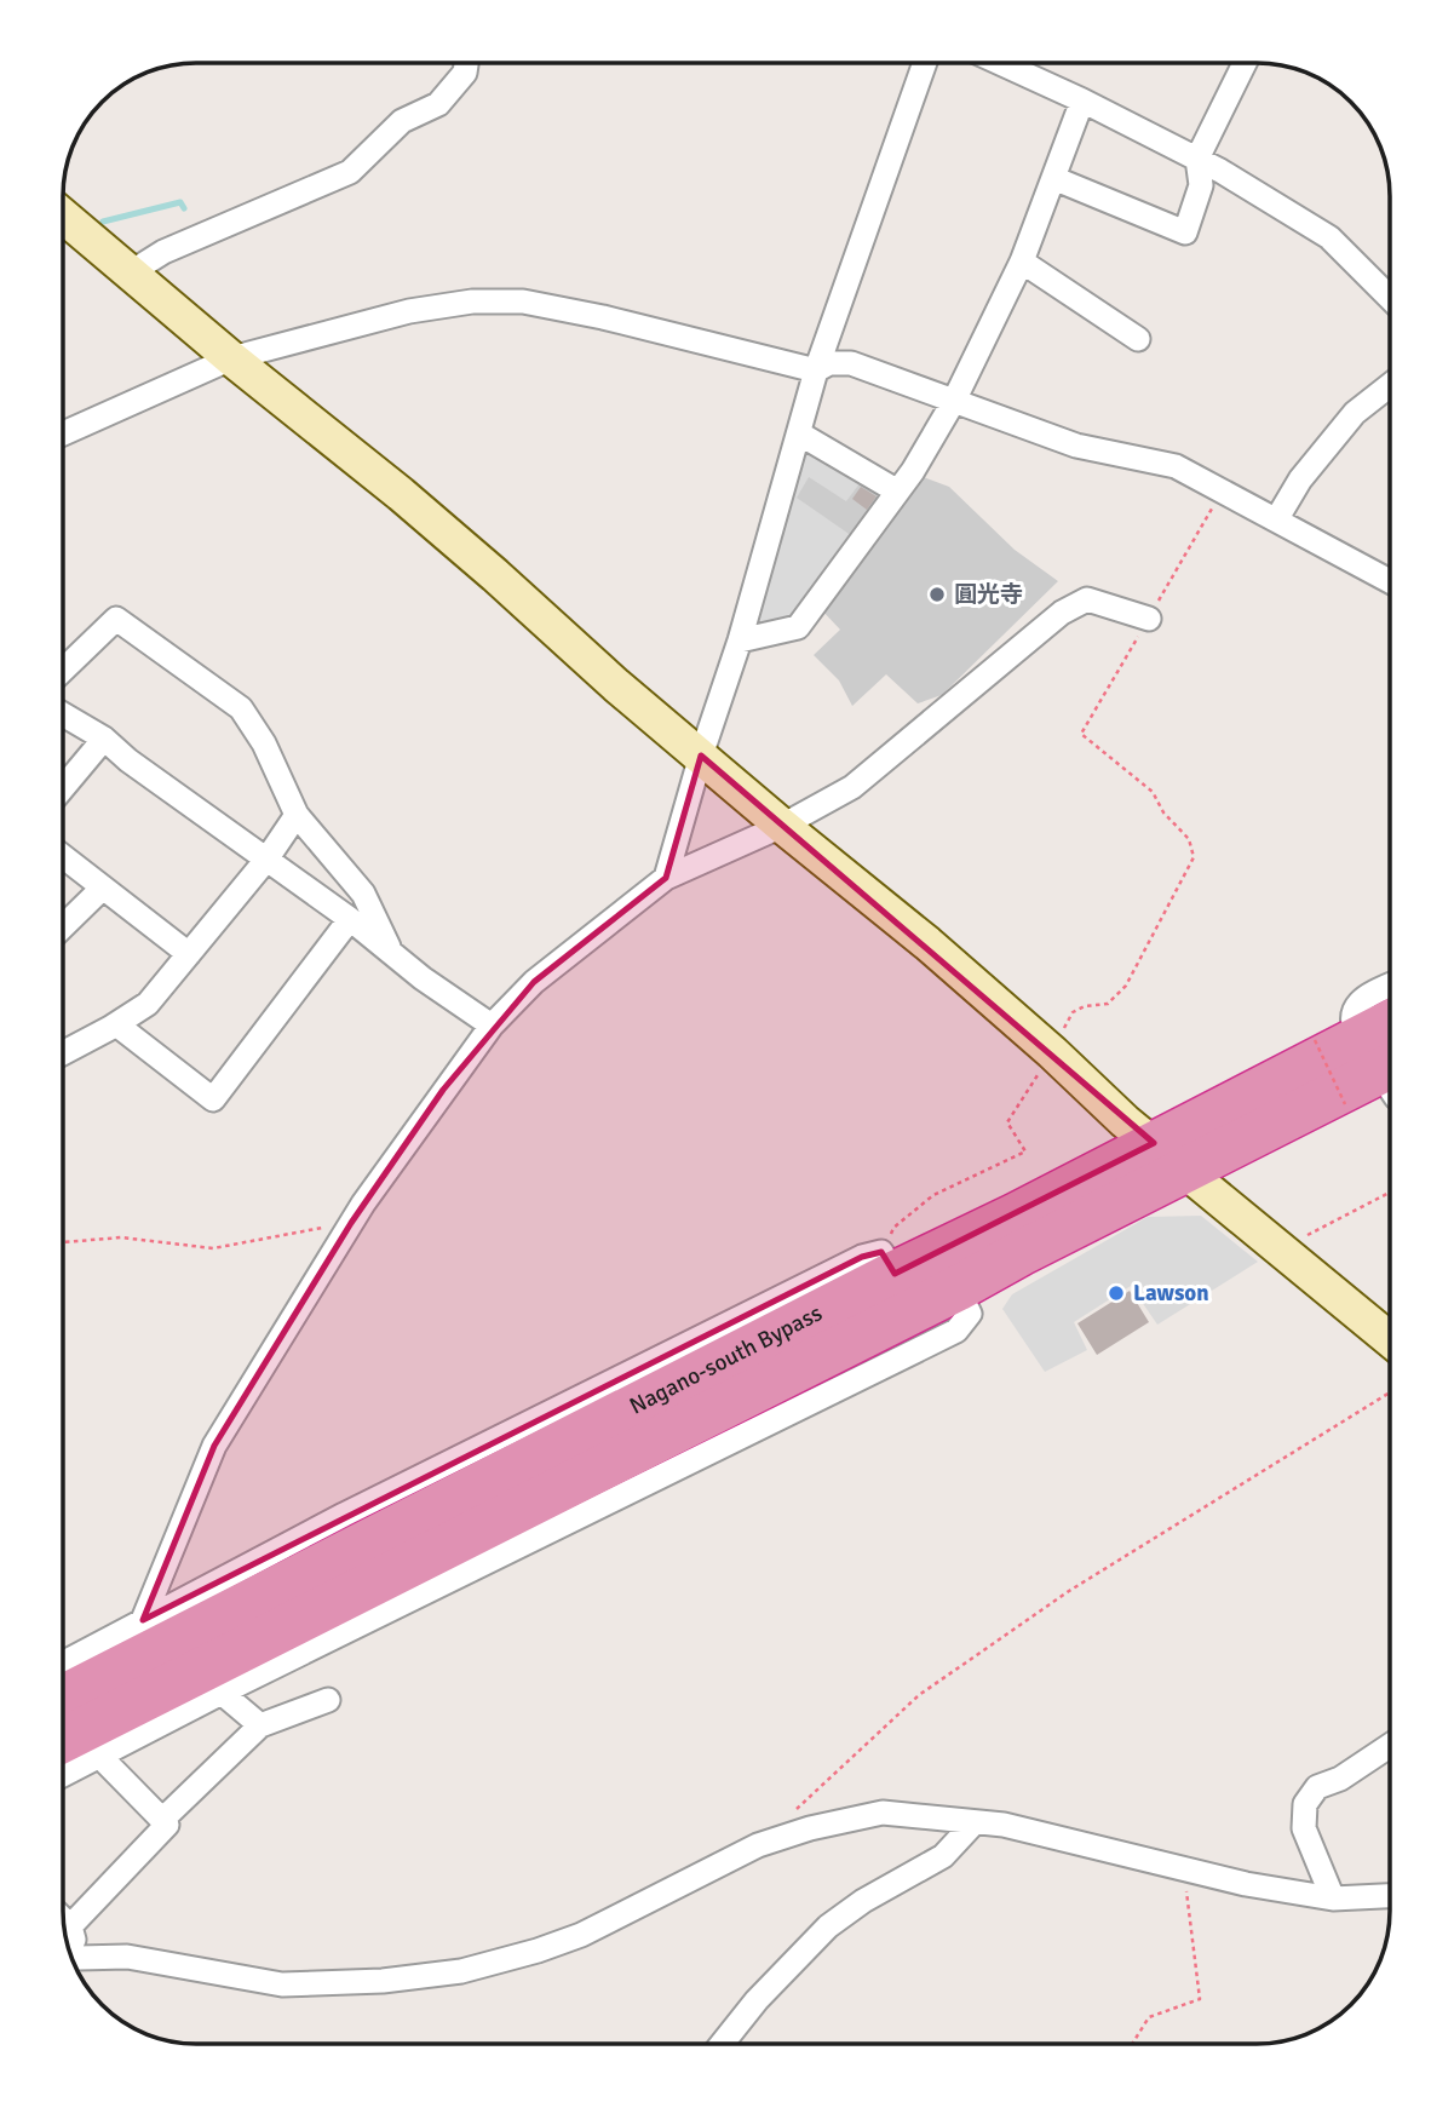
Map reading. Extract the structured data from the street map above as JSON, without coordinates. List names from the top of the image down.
{
  "streets": {
    "highway": ["Nagano-south Bypass"]
  },
  "places": ["圓光寺", "Lawson"]
}
